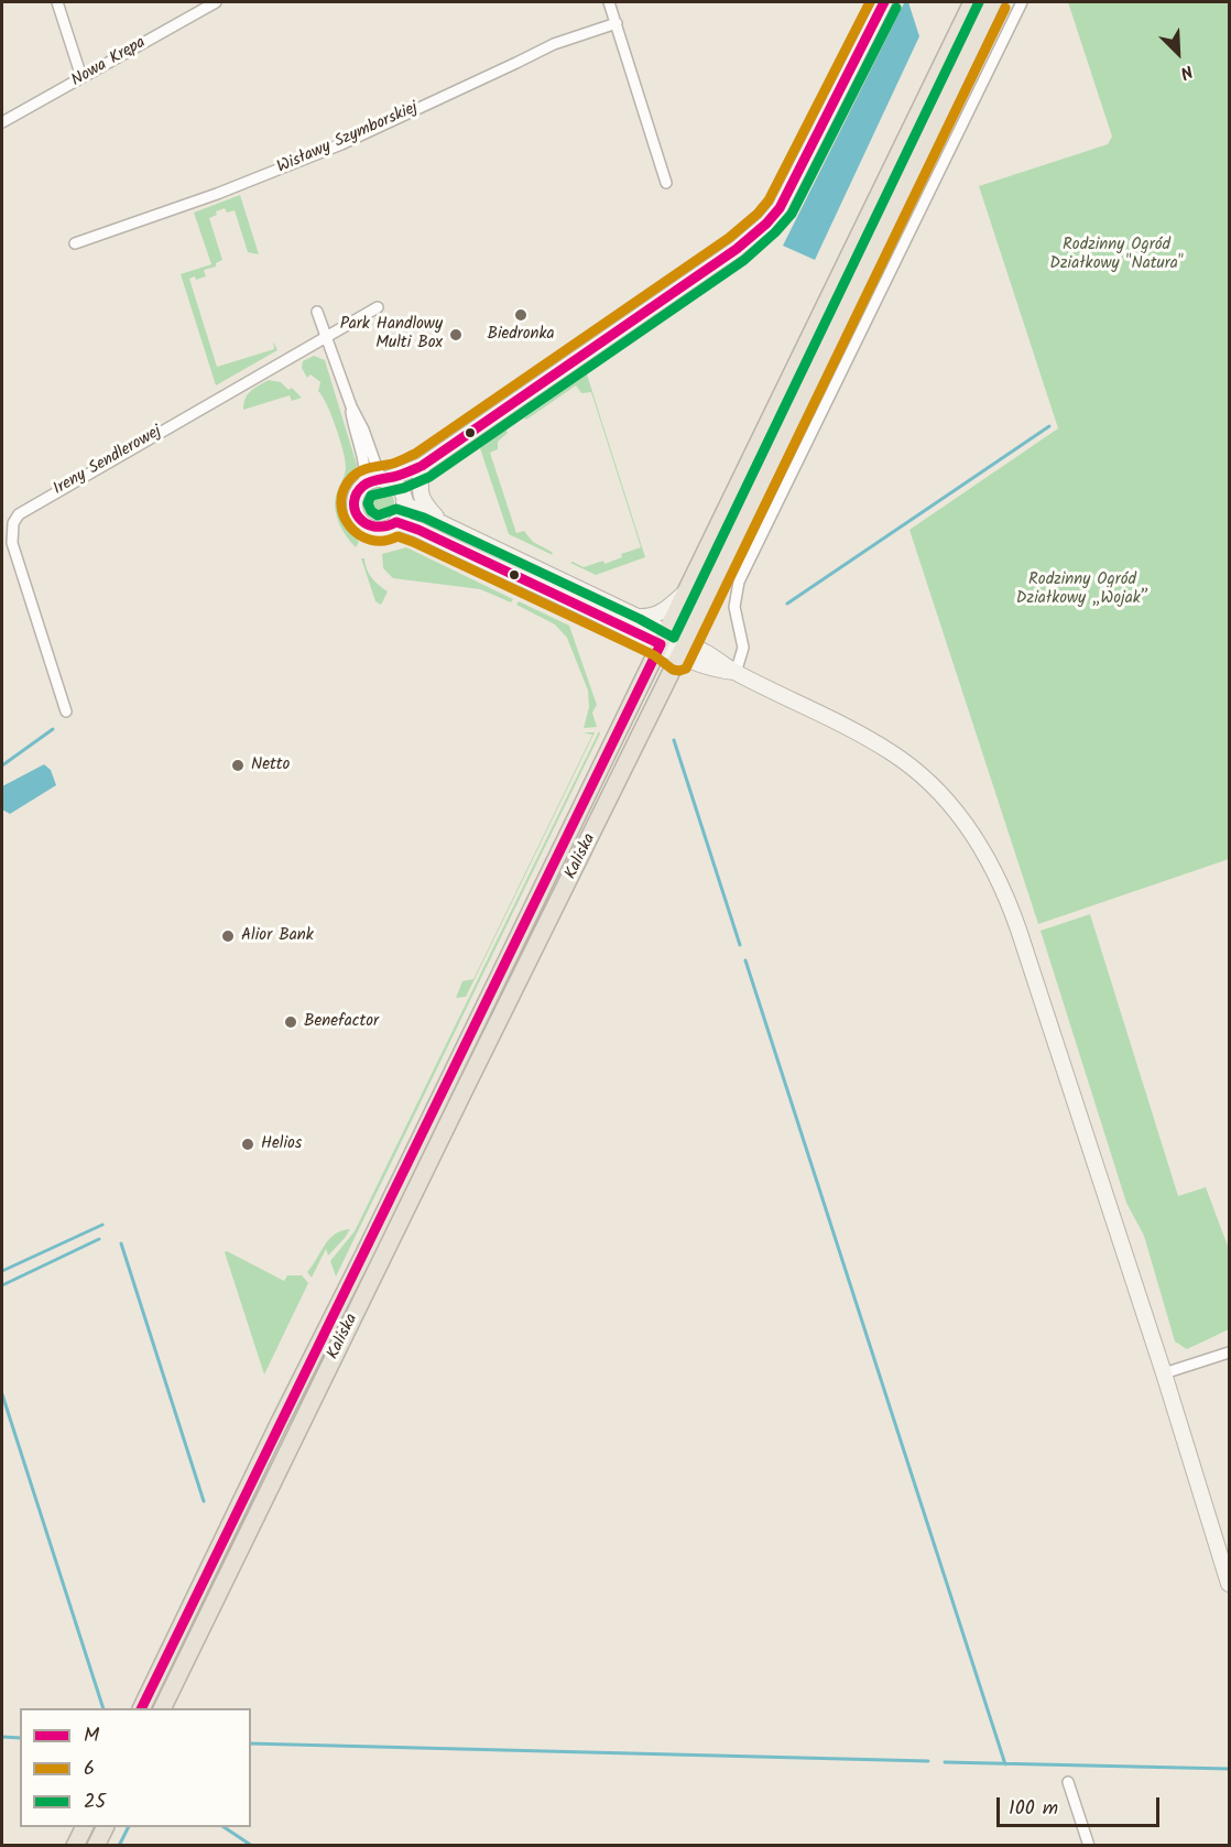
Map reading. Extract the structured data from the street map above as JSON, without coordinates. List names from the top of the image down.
{
  "streets": {
    "main road": ["Kaliska"],
    "street": ["Nowa Krępa", "Wisławy Szymborskiej", "Ireny Sendlerowej"]
  },
  "parks": ["Rodzinny Ogród Działkowy \"Natura\"", "Rodzinny Ogród Działkowy „Wojak”"],
  "places": [
    "Biedronka",
    "Park Handlowy Multi Box",
    "Netto",
    "Alior Bank",
    "Benefactor",
    "Helios"
  ],
  "lines": ["transit line M", "transit line 6", "transit line 25"],
  "legend": ["M", "6", "25"],
  "scale_bar": "100 m",
  "north": "bottom right"
}
